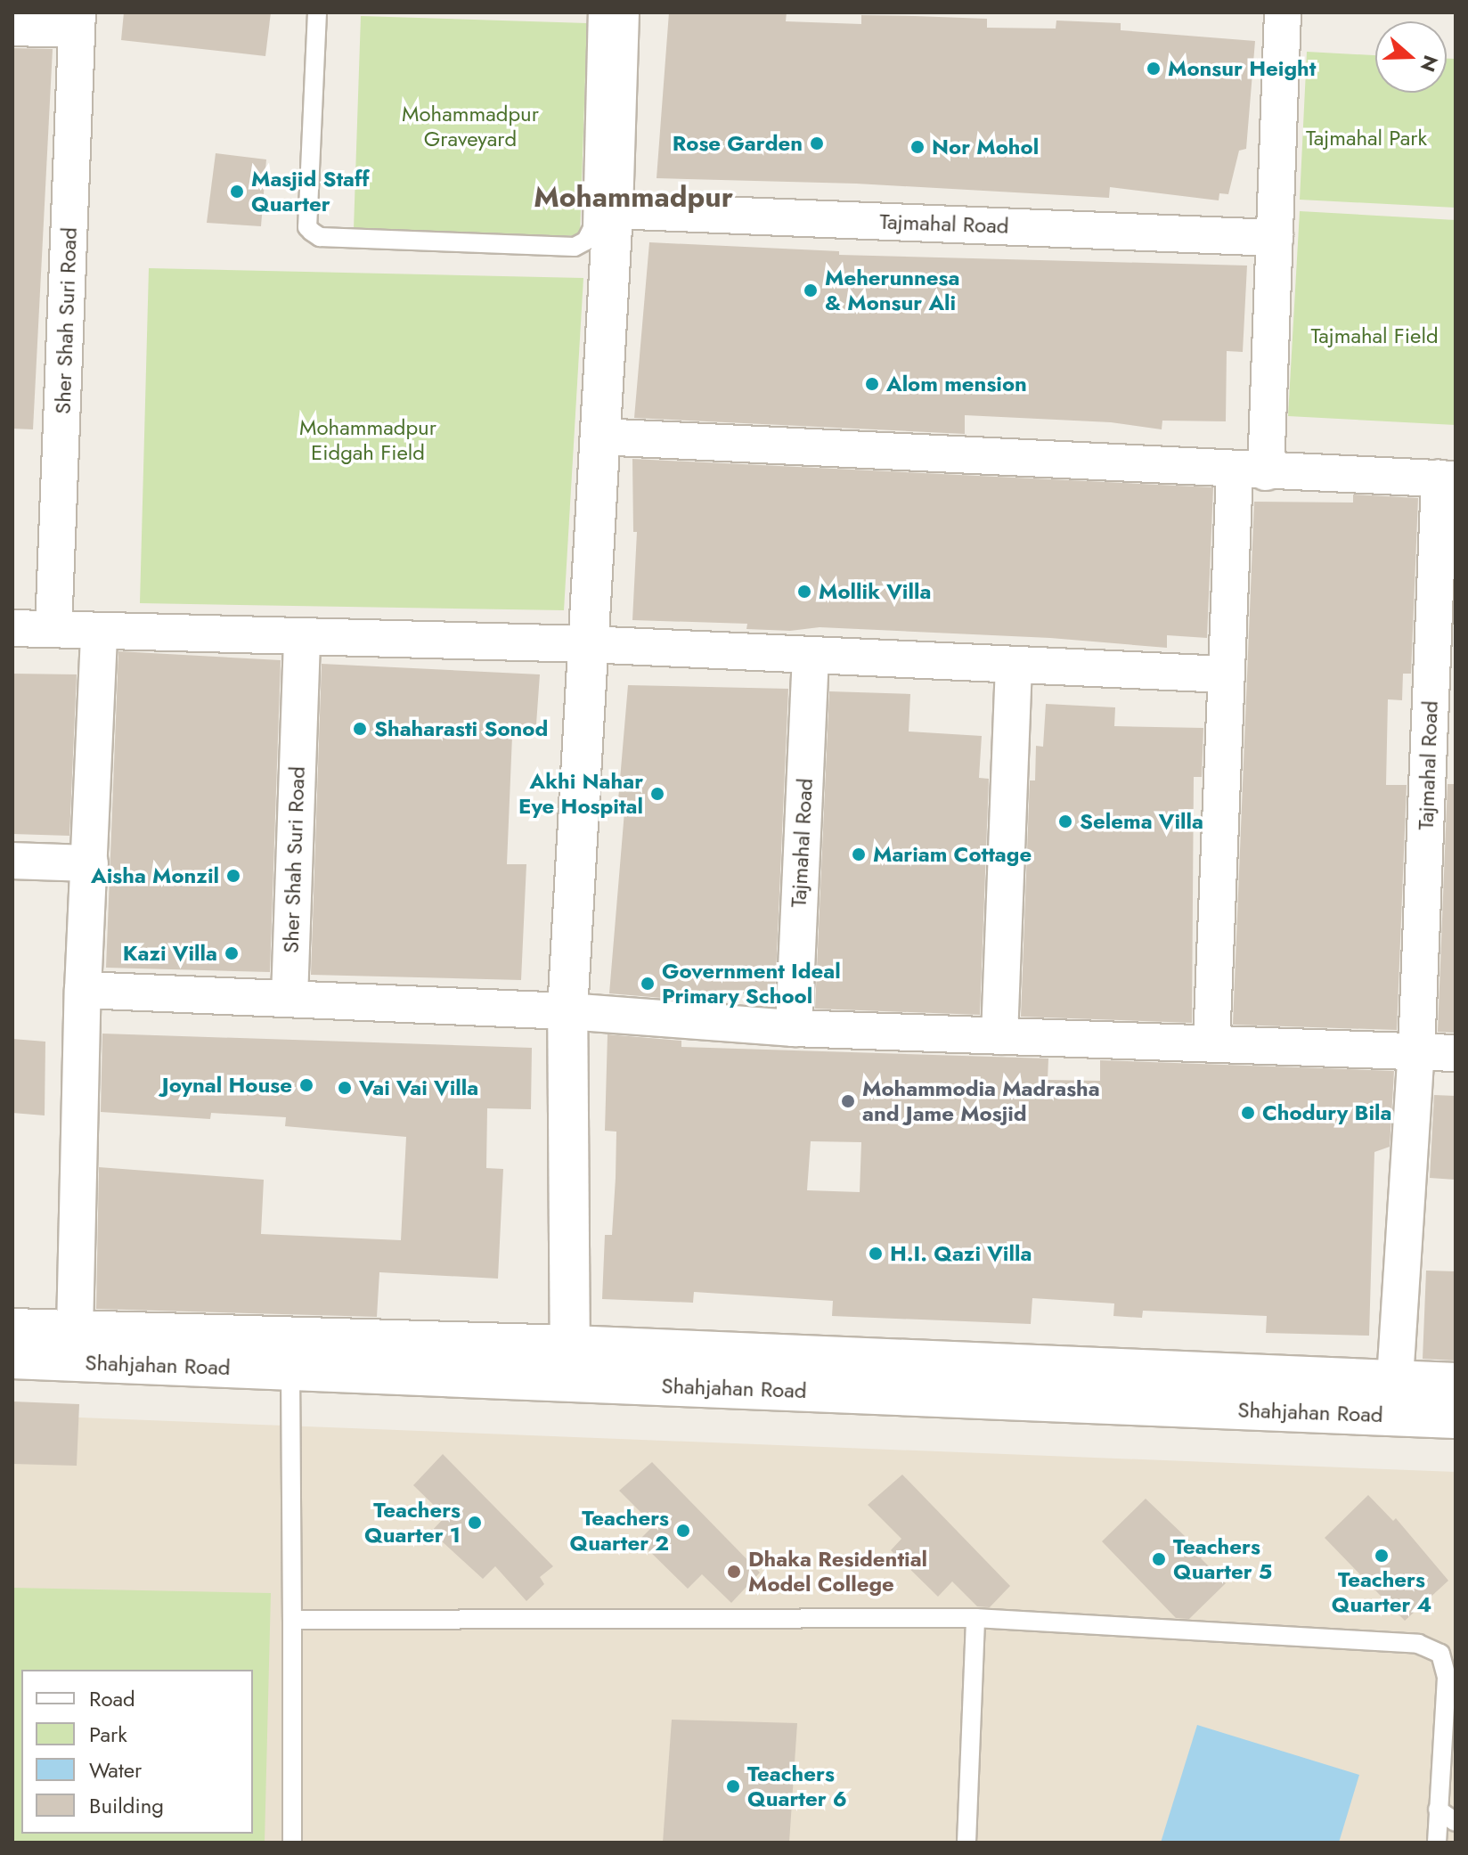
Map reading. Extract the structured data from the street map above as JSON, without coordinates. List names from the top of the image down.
{
  "streets": {
    "street": ["Tajmahal Road", "Sher Shah Suri Road", "Shahjahan Road"]
  },
  "crossings": [
    ["Tajmahal Road", "Shahjahan Road"]
  ],
  "districts": ["Mohammadpur"],
  "parks": [
    "Mohammadpur Graveyard",
    "Tajmahal Park",
    "Tajmahal Field",
    "Mohammadpur Eidgah Field"
  ],
  "places": [
    "Monsur Height",
    "Rose Garden",
    "Nor Mohol",
    "Masjid Staff Quarter",
    "Meherunnesa & Monsur Ali",
    "Alom mension",
    "Mollik Villa",
    "Shaharasti Sonod",
    "Akhi Nahar Eye Hospital",
    "Selema Villa",
    "Mariam Cottage",
    "Aisha Monzil",
    "Kazi Villa",
    "Government Ideal Primary School",
    "Joynal House",
    "Vai Vai Villa",
    "Mohammodia Madrasha and Jame Mosjid",
    "Chodury Bila",
    "H.I. Qazi Villa",
    "Teachers Quarter 1",
    "Teachers Quarter 2",
    "Teachers Quarter 4",
    "Teachers Quarter 5",
    "Dhaka Residential Model College",
    "Teachers Quarter 6"
  ],
  "legend": [
    "Road",
    "Park",
    "Water",
    "Building"
  ],
  "north": "right"
}
